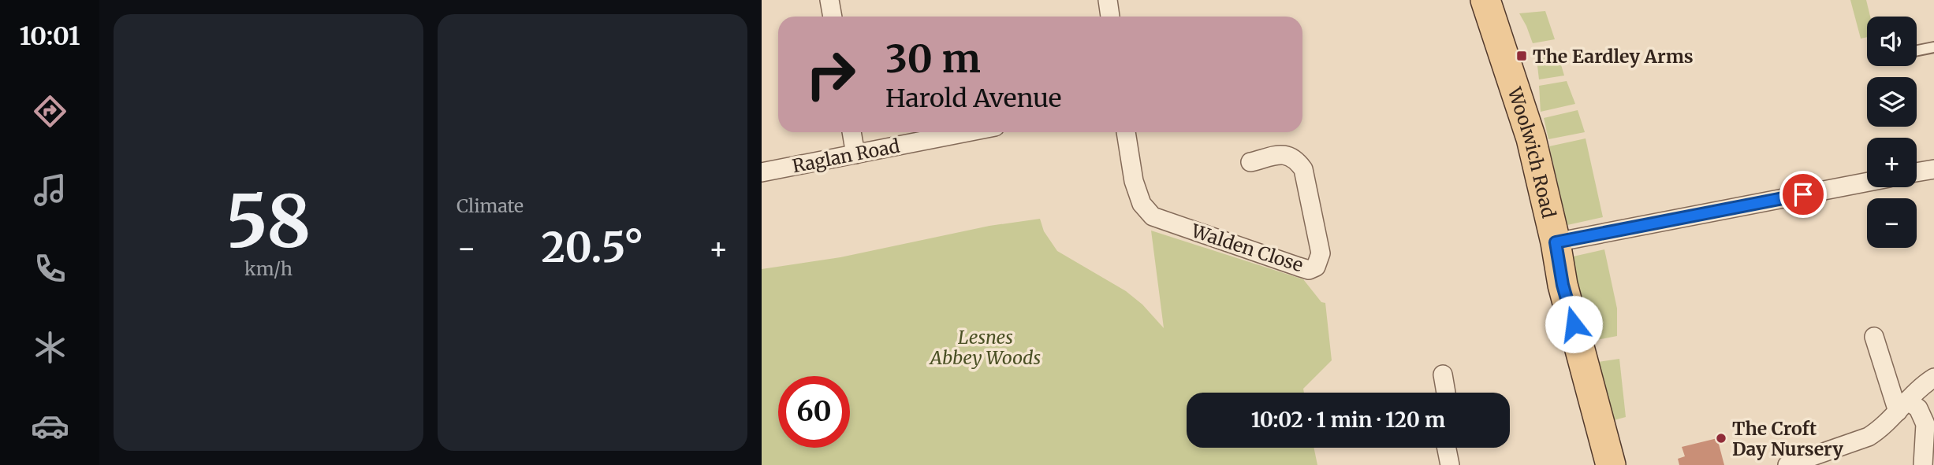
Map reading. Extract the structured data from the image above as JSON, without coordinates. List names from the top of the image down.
{
  "streets": {
    "main road": ["Woolwich Road"],
    "street": ["Raglan Road", "Walden Close"]
  },
  "parks": ["Lesnes Abbey Woods"],
  "places": {
    "transit": ["The Eardley Arms"],
    "other": ["The Croft Day Nursery"]
  },
  "page": {
    "tabs": "10:01",
    "tile": [
      ["58", "km/h"],
      "Climate"
    ],
    "map_buttons": ["+", "−"],
    "turn": ["30 m", "Harold Avenue"],
    "heat": ["−", "20.5°", "+"],
    "limit": "60",
    "trip": "10:02 · 1 min · 120 m"
  }
}
